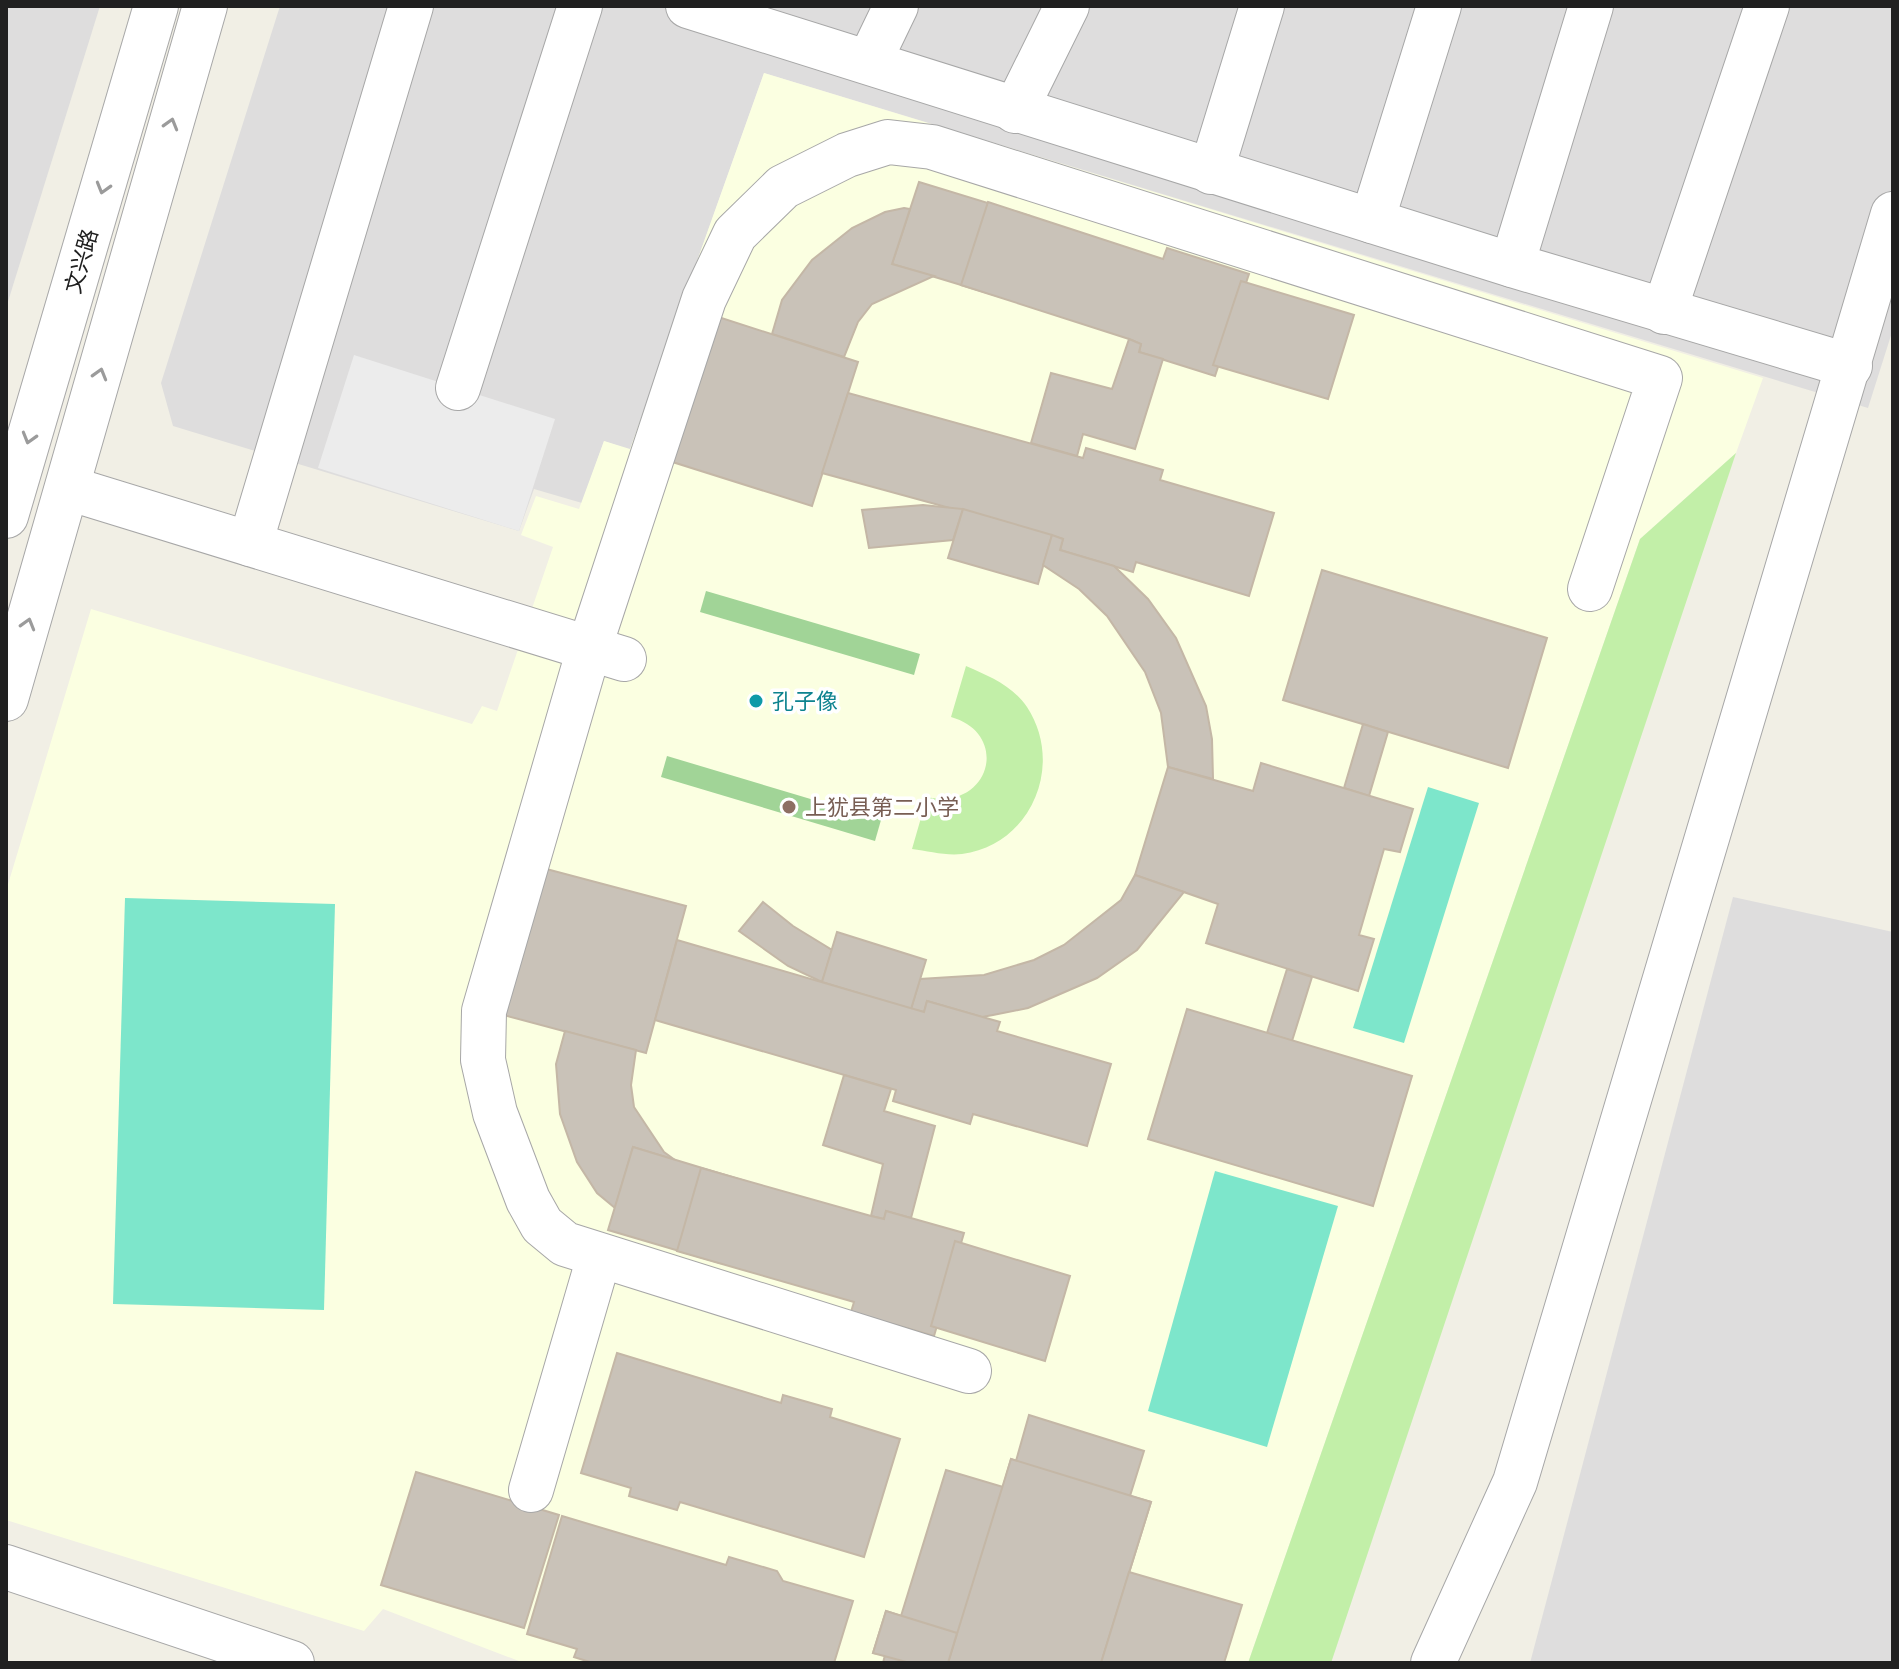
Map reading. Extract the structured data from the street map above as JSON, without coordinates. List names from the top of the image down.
{
  "streets": {
    "street": ["文兴路"]
  },
  "places": ["孔子像", "上犹县第二小学"]
}
